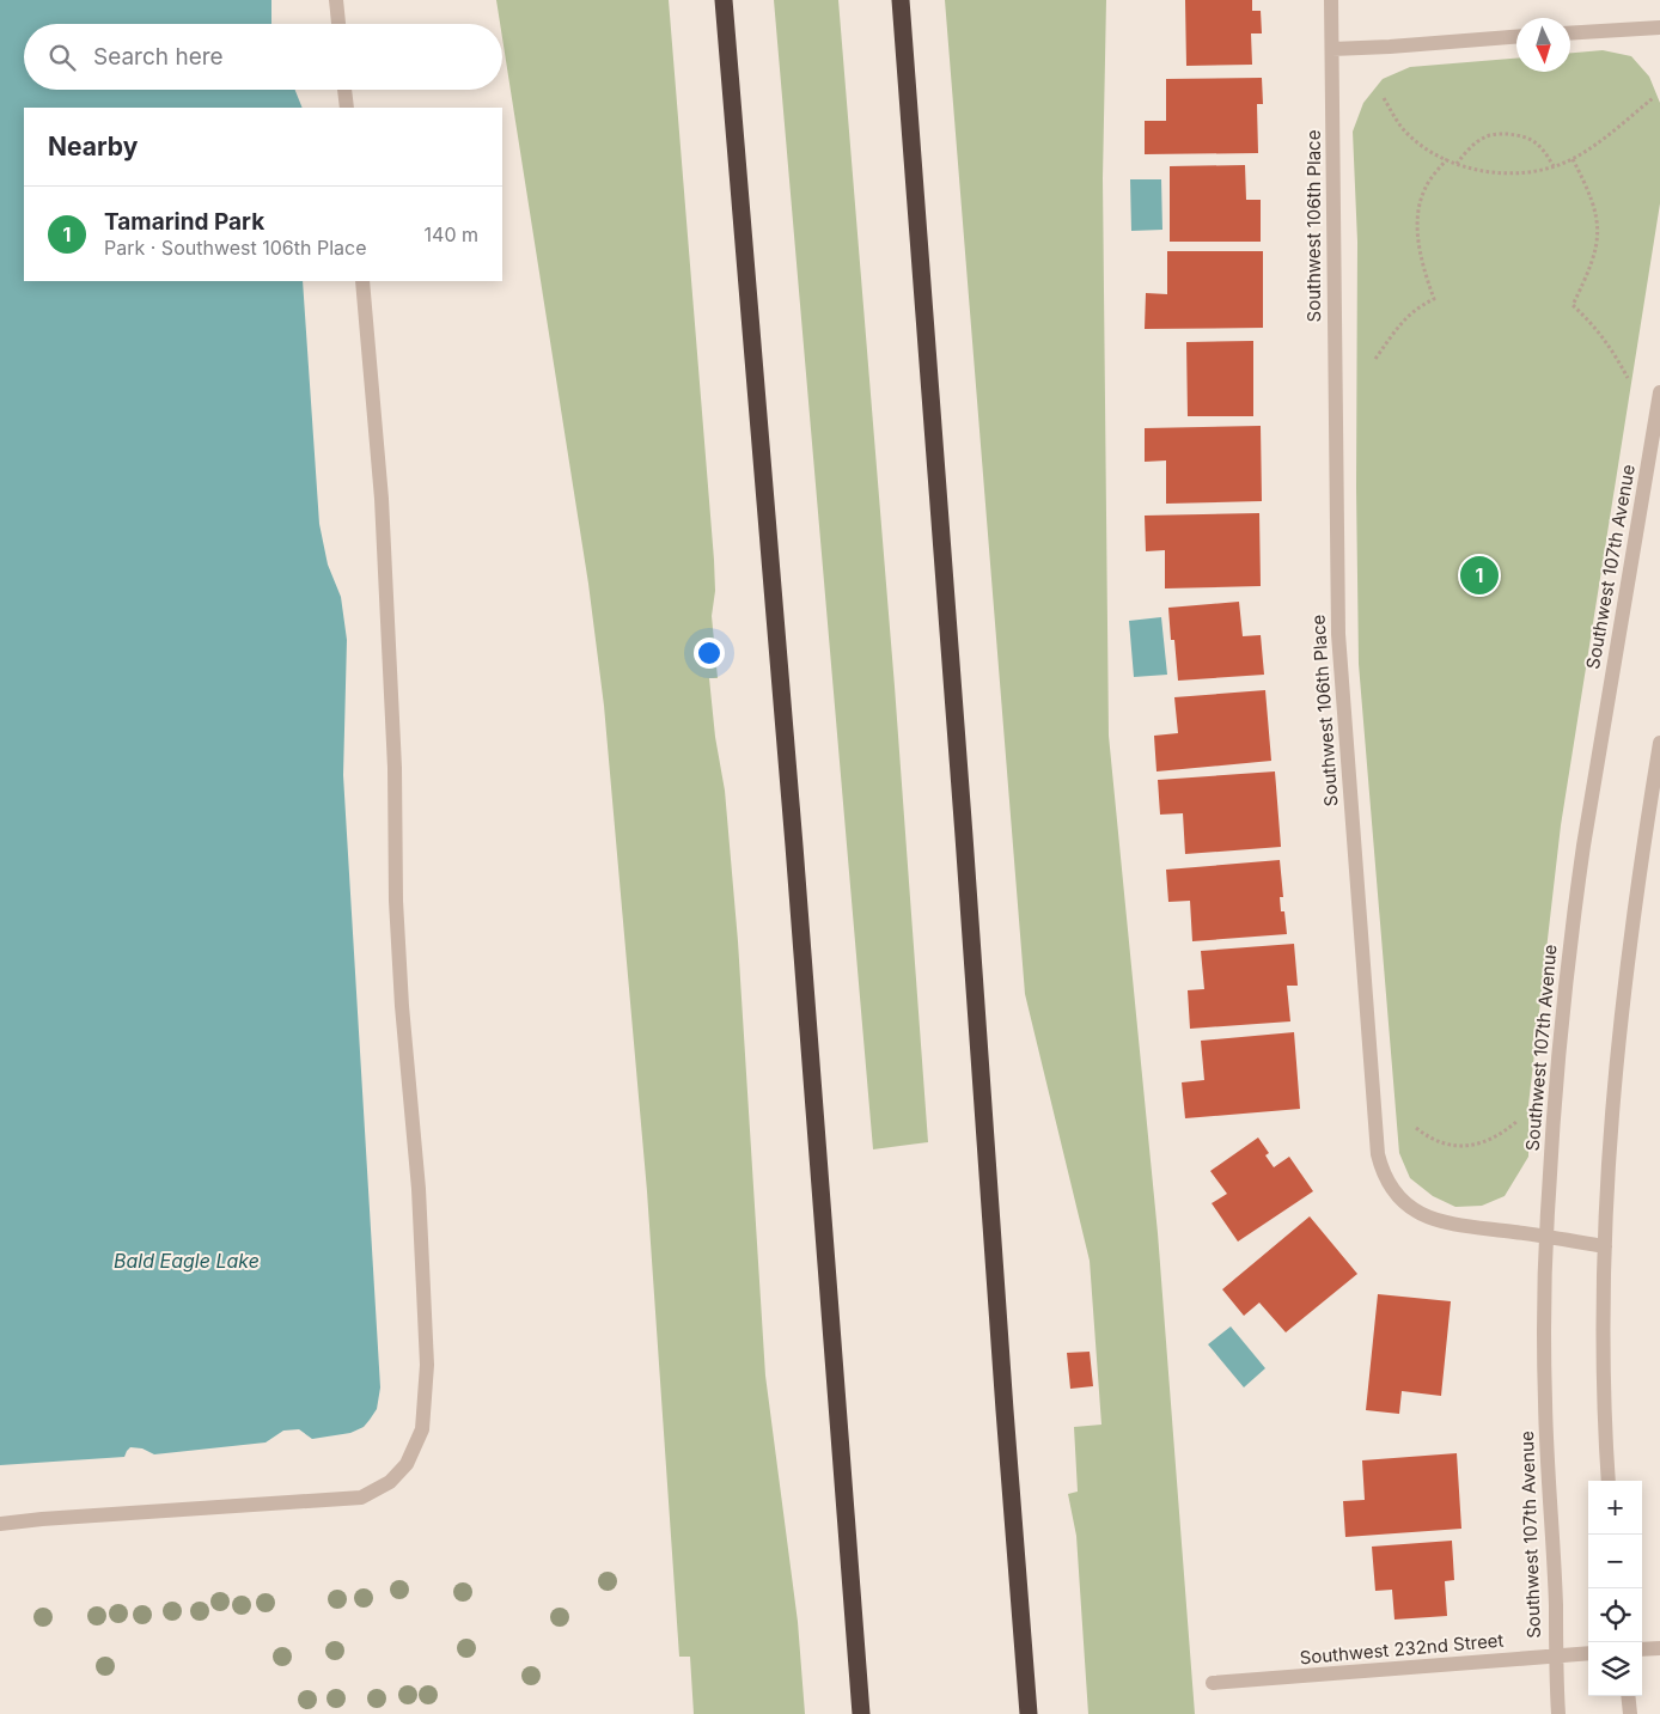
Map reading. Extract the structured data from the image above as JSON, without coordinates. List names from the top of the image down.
{
  "streets": {
    "street": ["Southwest 106th Place", "Southwest 107th Avenue", "Southwest 232nd Street"]
  },
  "crossings": [
    ["Southwest 106th Place", "Southwest 107th Avenue"],
    ["Southwest 107th Avenue", "Southwest 232nd Street"]
  ],
  "water": ["Bald Eagle Lake"],
  "north": "bottom",
  "page": {
    "search": "Search here",
    "heading": "Nearby",
    "list": [
      {
        "mark": "1",
        "name": "Tamarind Park",
        "note": "Park · Southwest 106th Place",
        "value": "140 m"
      }
    ],
    "pins": "1",
    "map_buttons": ["+", "−"]
  }
}
